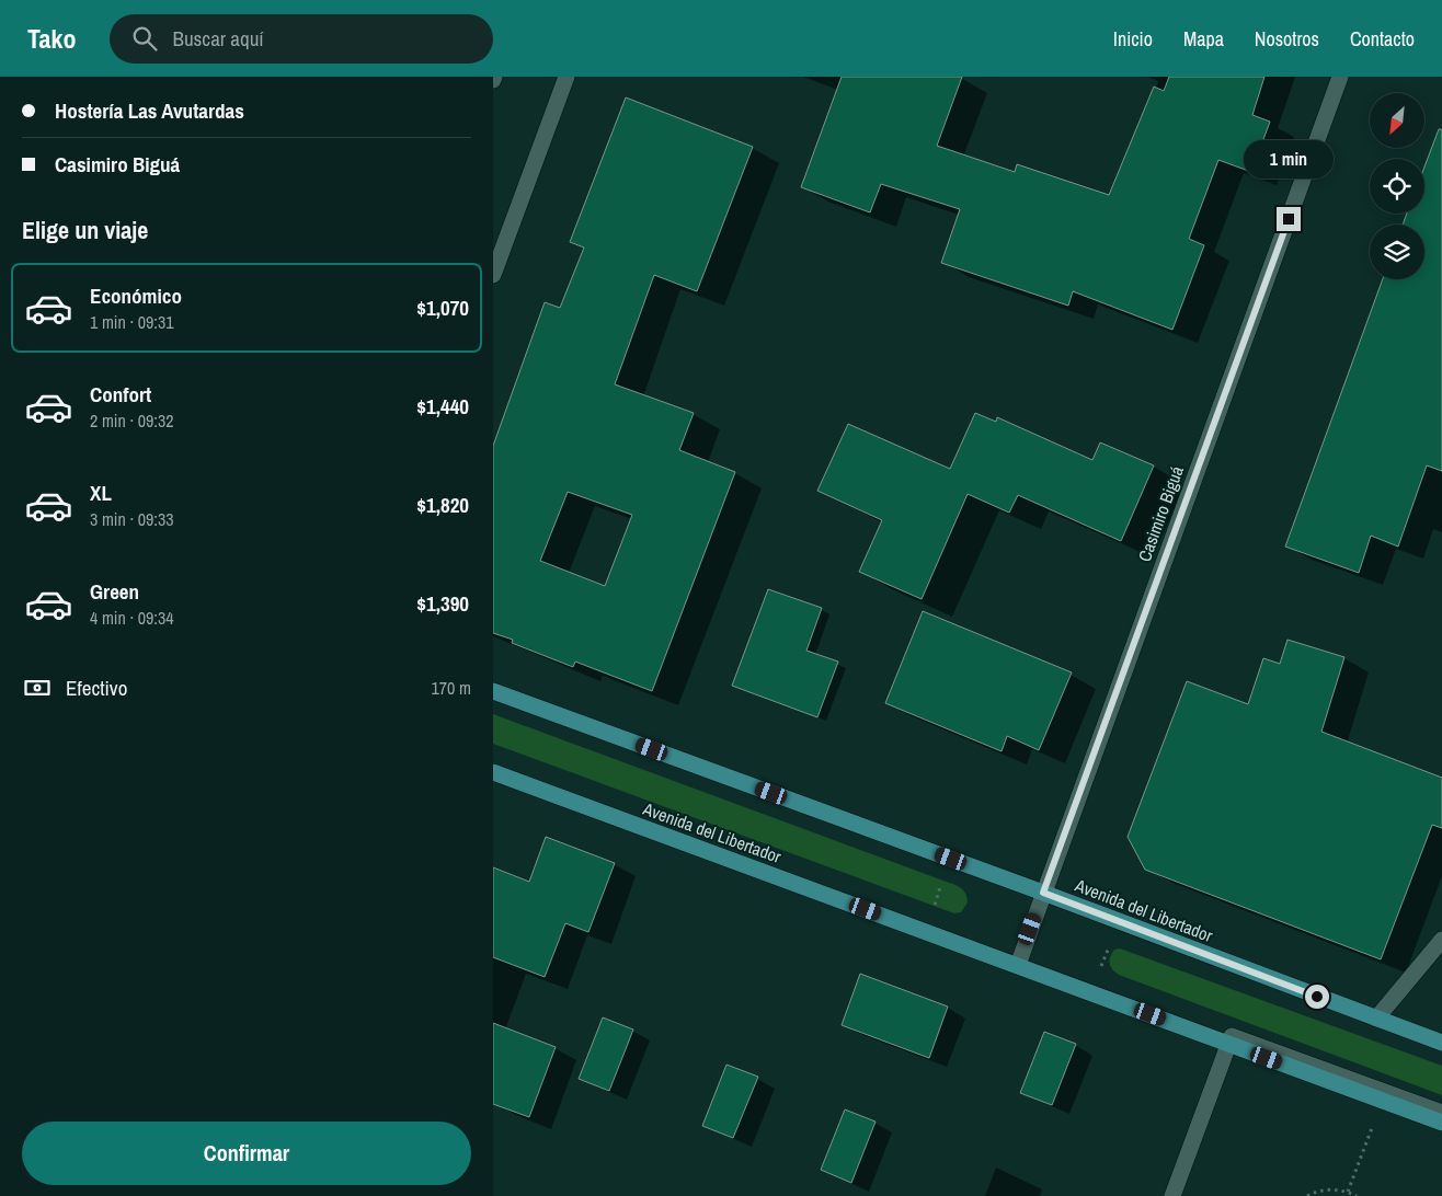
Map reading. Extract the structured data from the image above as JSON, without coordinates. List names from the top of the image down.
{
  "streets": {
    "main road": ["Avenida del Libertador"],
    "street": ["Casimiro Biguá"]
  },
  "crossings": [
    ["Casimiro Biguá", "Avenida del Libertador"]
  ],
  "north": "bottom left",
  "page": {
    "header": "Tako",
    "search": "Buscar aquí",
    "nav": [
      "Inicio",
      "Mapa",
      "Nosotros",
      "Contacto"
    ],
    "banner": ["Hostería Las Avutardas", "Casimiro Biguá"],
    "bubble": "1 min",
    "heading": "Elige un viaje",
    "list": [
      {
        "name": "Económico",
        "note": "1 min · 09:31",
        "value": "$1,070"
      },
      {
        "name": "Confort",
        "note": "2 min · 09:32",
        "value": "$1,440"
      },
      {
        "name": "XL",
        "note": "3 min · 09:33",
        "value": "$1,820"
      },
      {
        "name": "Green",
        "note": "4 min · 09:34",
        "value": "$1,390"
      }
    ],
    "pay": ["Efectivo", "170 m"],
    "buttons": "Confirmar"
  }
}
